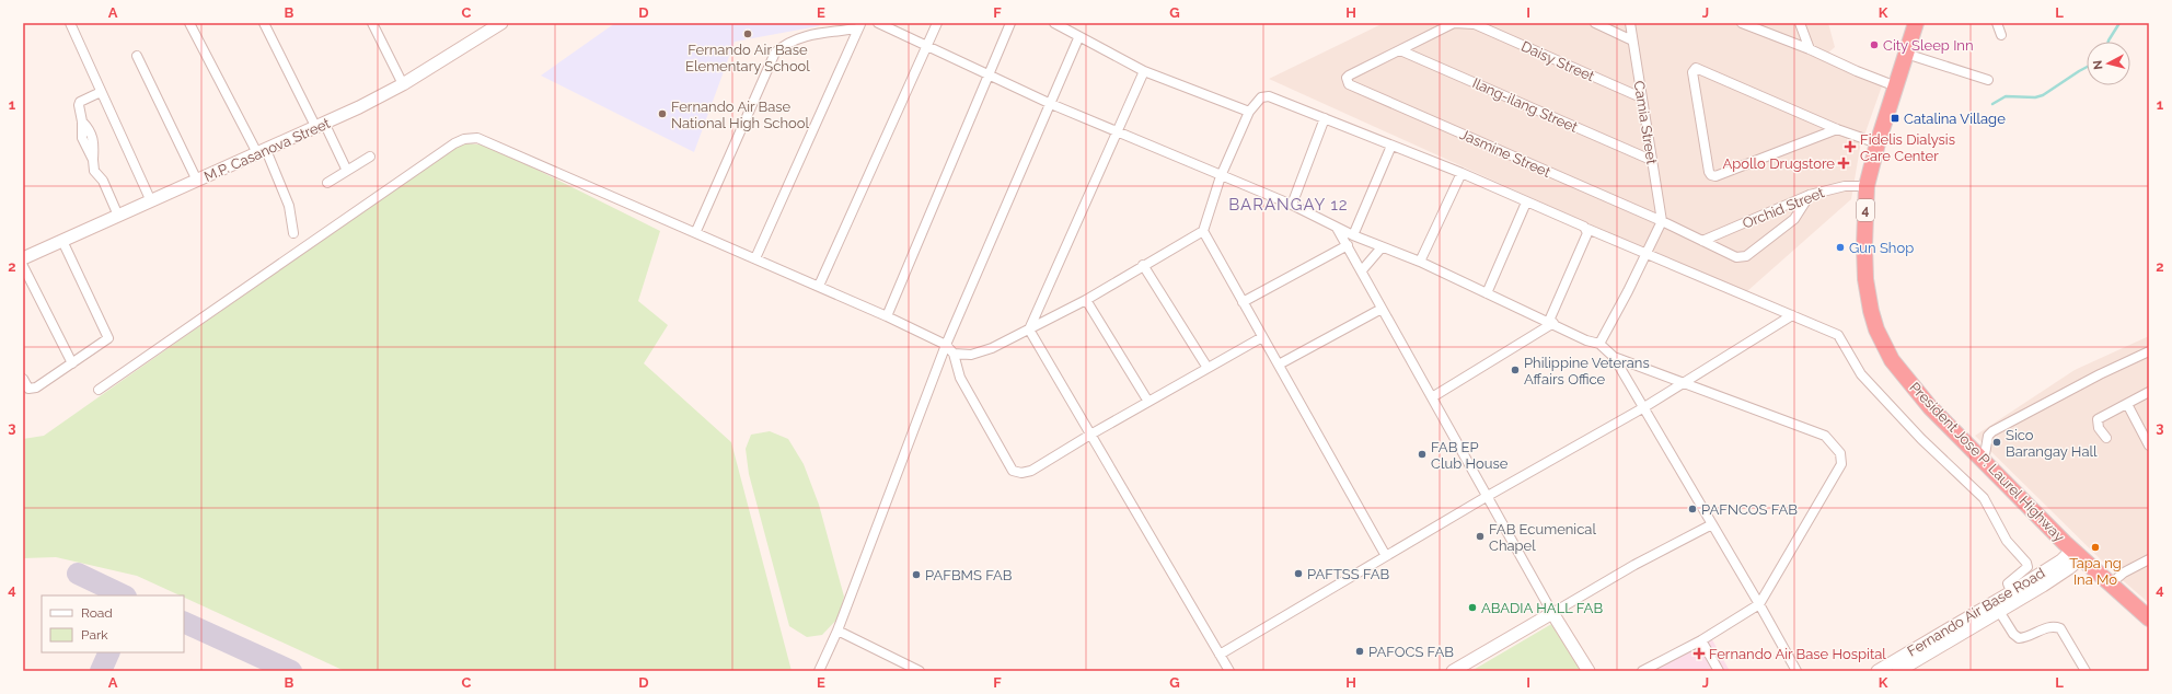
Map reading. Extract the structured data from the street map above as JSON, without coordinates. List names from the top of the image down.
{
  "streets": {
    "highway": ["4", "President Jose P. Laurel Highway"],
    "street": [
      "Daisy Street",
      "Ilang-ilang Street",
      "Camia Street",
      "M.P. Casanova Street",
      "Jasmine Street",
      "Orchid Street",
      "Fernando Air Base Road"
    ]
  },
  "crossings": [
    ["Daisy Street", "Camia Street"],
    ["Ilang-ilang Street", "Camia Street"],
    ["Ilang-ilang Street", "Jasmine Street"],
    ["Camia Street", "Jasmine Street"],
    ["Jasmine Street", "Orchid Street"],
    ["Orchid Street", "President Jose P. Laurel Highway"],
    ["President Jose P. Laurel Highway", "Fernando Air Base Road"]
  ],
  "districts": ["BARANGAY 12"],
  "places": {
    "other": [
      "Fernando Air Base Elementary School",
      "City Sleep Inn",
      "Fernando Air Base National High School",
      "Gun Shop",
      "Philippine Veterans Affairs Office",
      "Sico Barangay Hall",
      "FAB EP Club House",
      "PAFNCOS FAB",
      "FAB Ecumenical Chapel",
      "Tapa ng Ina Mo",
      "PAFTSS FAB",
      "PAFBMS FAB",
      "ABADIA HALL FAB",
      "PAFOCS FAB"
    ],
    "transit": ["Catalina Village"],
    "health": ["Fidelis Dialysis Care Center", "Apollo Drugstore", "Fernando Air Base Hospital"]
  },
  "legend": ["Road", "Park"],
  "north": "left",
  "grid": {
    "columns": [
      "A",
      "B",
      "C",
      "D",
      "E",
      "F",
      "G",
      "H",
      "I",
      "J",
      "K",
      "L"
    ],
    "rows": [
      "1",
      "2",
      "3",
      "4"
    ]
  }
}
